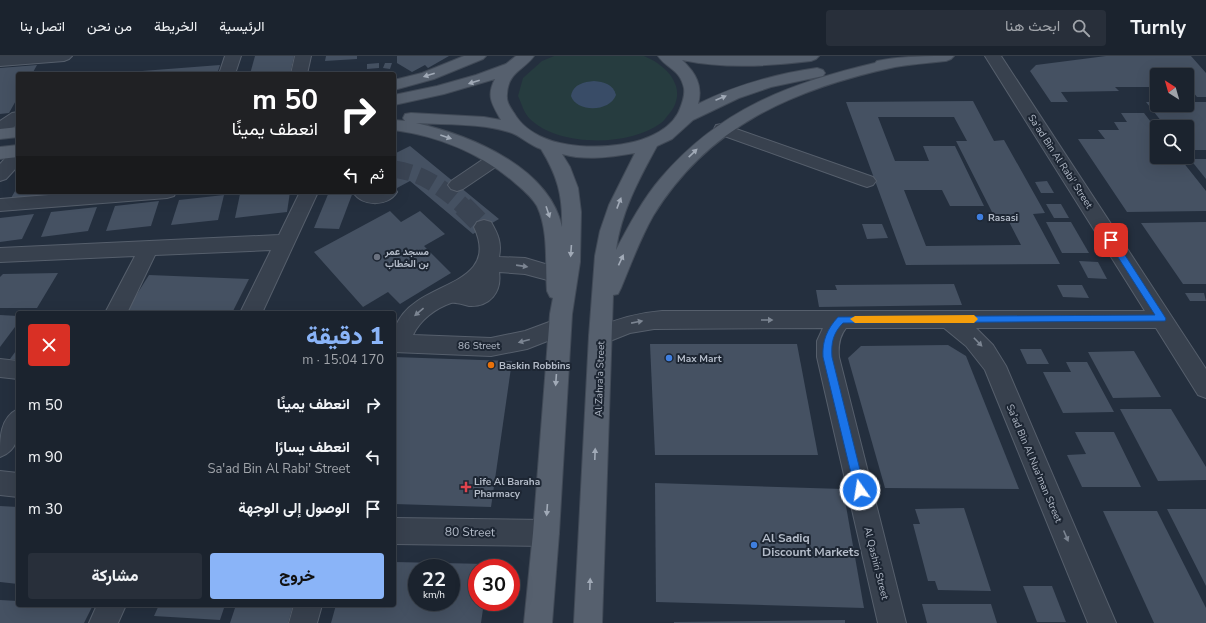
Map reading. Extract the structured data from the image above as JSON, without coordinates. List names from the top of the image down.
{
  "streets": {
    "main road": ["Al Zahra'a Street"],
    "street": [
      "Sa'ad Bin Al Rabi' Street",
      "86 Street",
      "Sa'ad Bin Al Nua'man Street",
      "80 Street",
      "Al Qashiri Street"
    ]
  },
  "one_way": ["86 Street", "Sa'ad Bin Al Nua'man Street"],
  "places": {
    "other": [
      "Rasasi",
      "مسجد عمر بن الخطاب",
      "Max Mart",
      "Baskin Robbins",
      "Al Sadiq Discount Markets"
    ],
    "health": ["Life Al Baraha Pharmacy"]
  },
  "north": "top left",
  "page": {
    "header": "Turnly",
    "search": "ابحث هنا",
    "nav": [
      "الرئيسية",
      "الخريطة",
      "من نحن",
      "اتصل بنا"
    ],
    "turn": ["50 m", "انعطف يمينًا"],
    "then": "ثم",
    "heading": ["1 دقيقة", "170 m · 15:04"],
    "list": [
      {
        "name": "انعطف يمينًا",
        "value": "50 m"
      },
      {
        "name": "انعطف يسارًا",
        "note": "Sa'ad Bin Al Rabi' Street",
        "value": "90 m"
      },
      {
        "name": "الوصول إلى الوجهة",
        "value": "30 m"
      }
    ],
    "buttons": ["خروج", "مشاركة"],
    "speed": "22 km/h",
    "limit": "30"
  }
}
